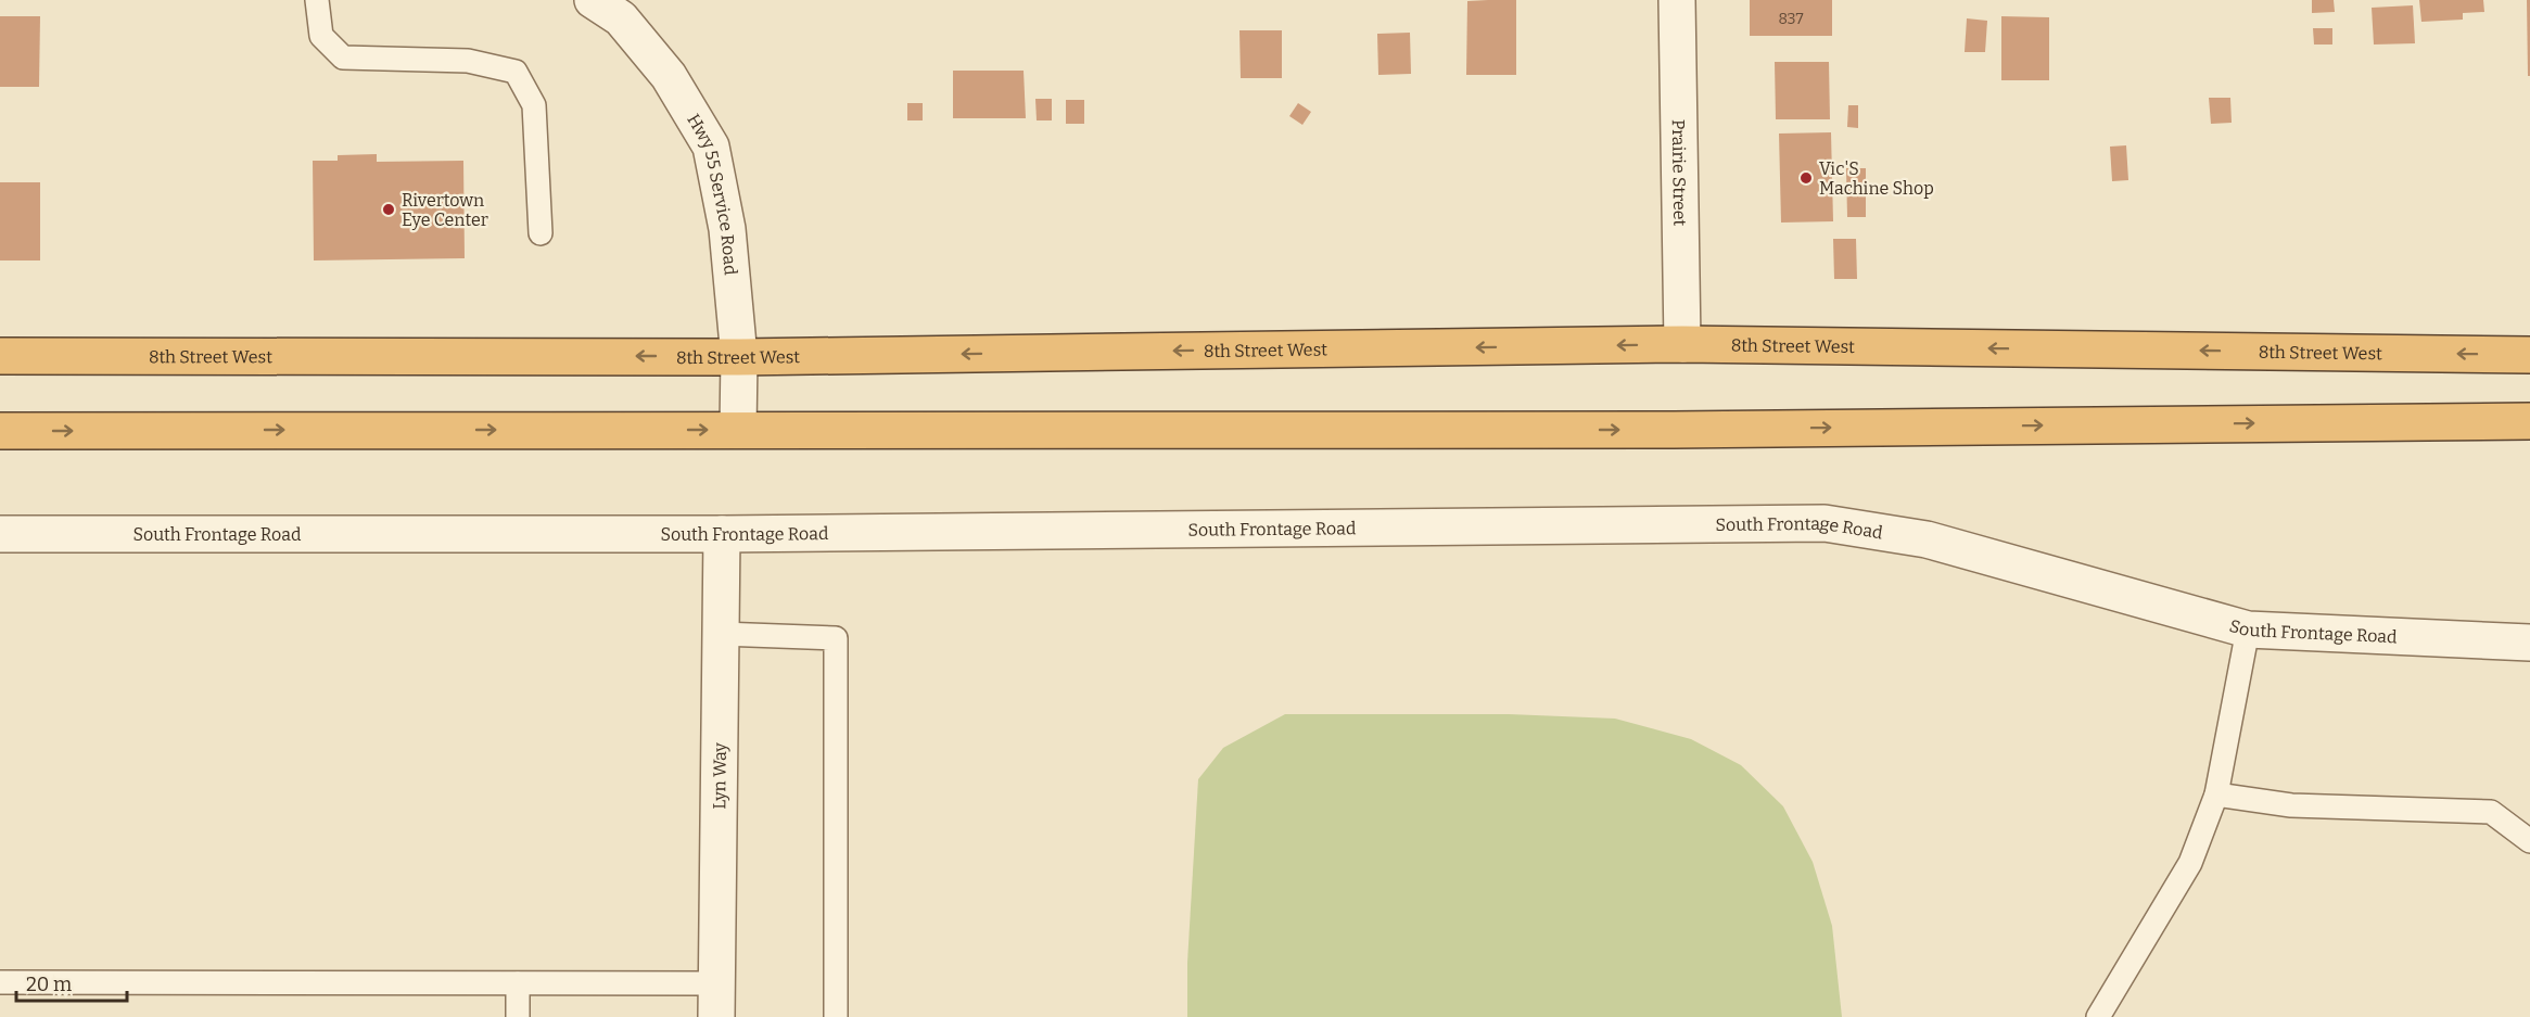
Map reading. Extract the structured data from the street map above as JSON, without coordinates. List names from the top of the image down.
{
  "streets": {
    "highway": ["8th Street West"],
    "street": [
      "Prairie Street",
      "Hwy 55 Service Road",
      "South Frontage Road",
      "Lyn Way"
    ]
  },
  "crossings": [
    ["Prairie Street", "8th Street West"],
    ["Hwy 55 Service Road", "8th Street West"],
    ["South Frontage Road", "Lyn Way"]
  ],
  "places": ["Vic'S Machine Shop", "Rivertown Eye Center"],
  "house_numbers": ["837"],
  "scale_bar": "20 m"
}
